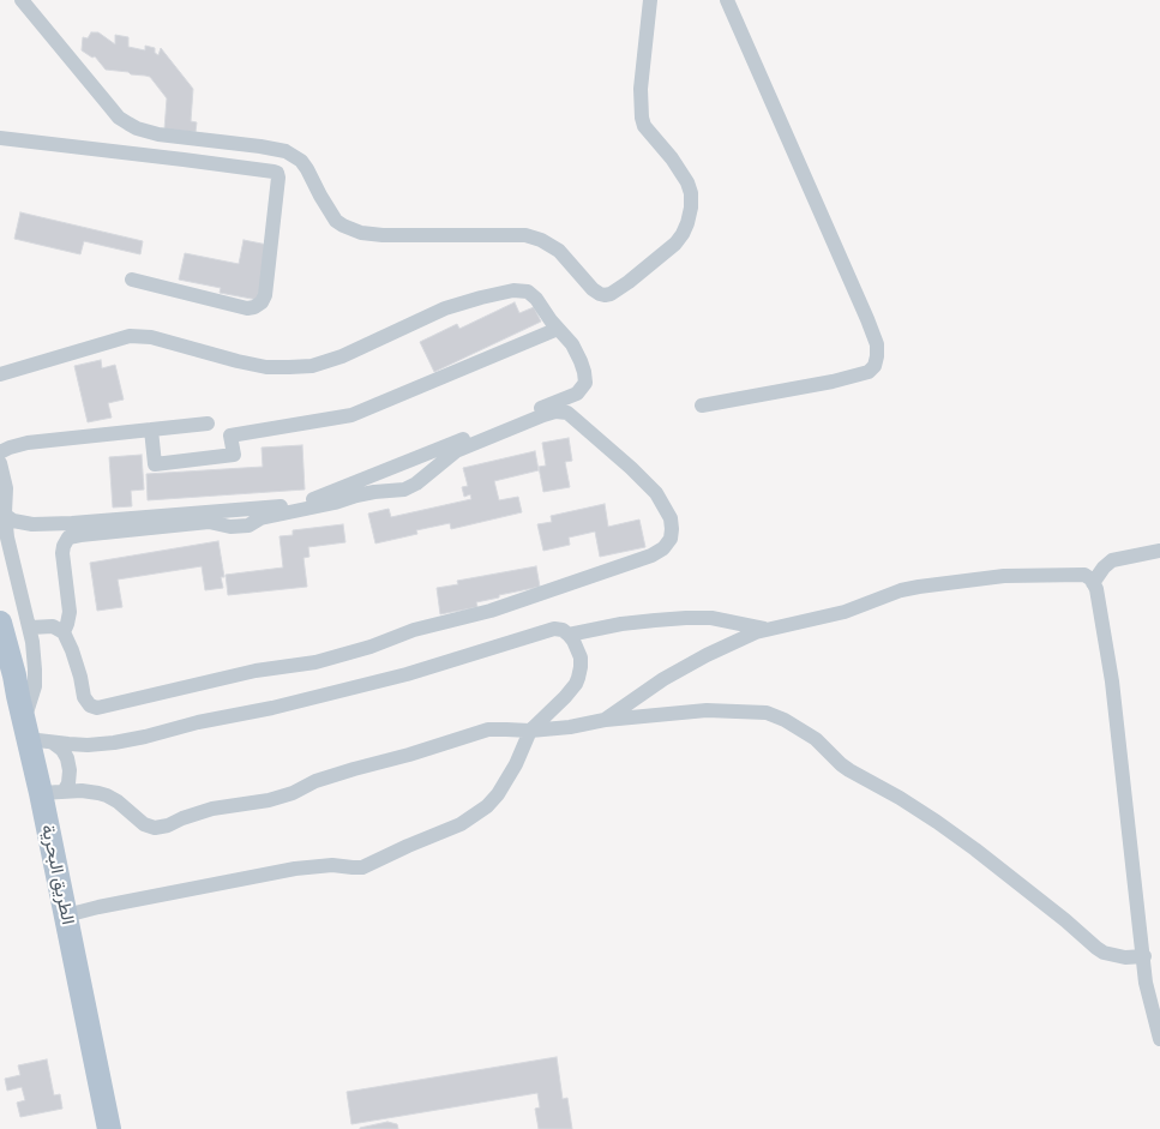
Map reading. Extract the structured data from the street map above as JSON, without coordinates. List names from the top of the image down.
{
  "streets": {
    "main road": ["الطريق البحرية"]
  }
}
